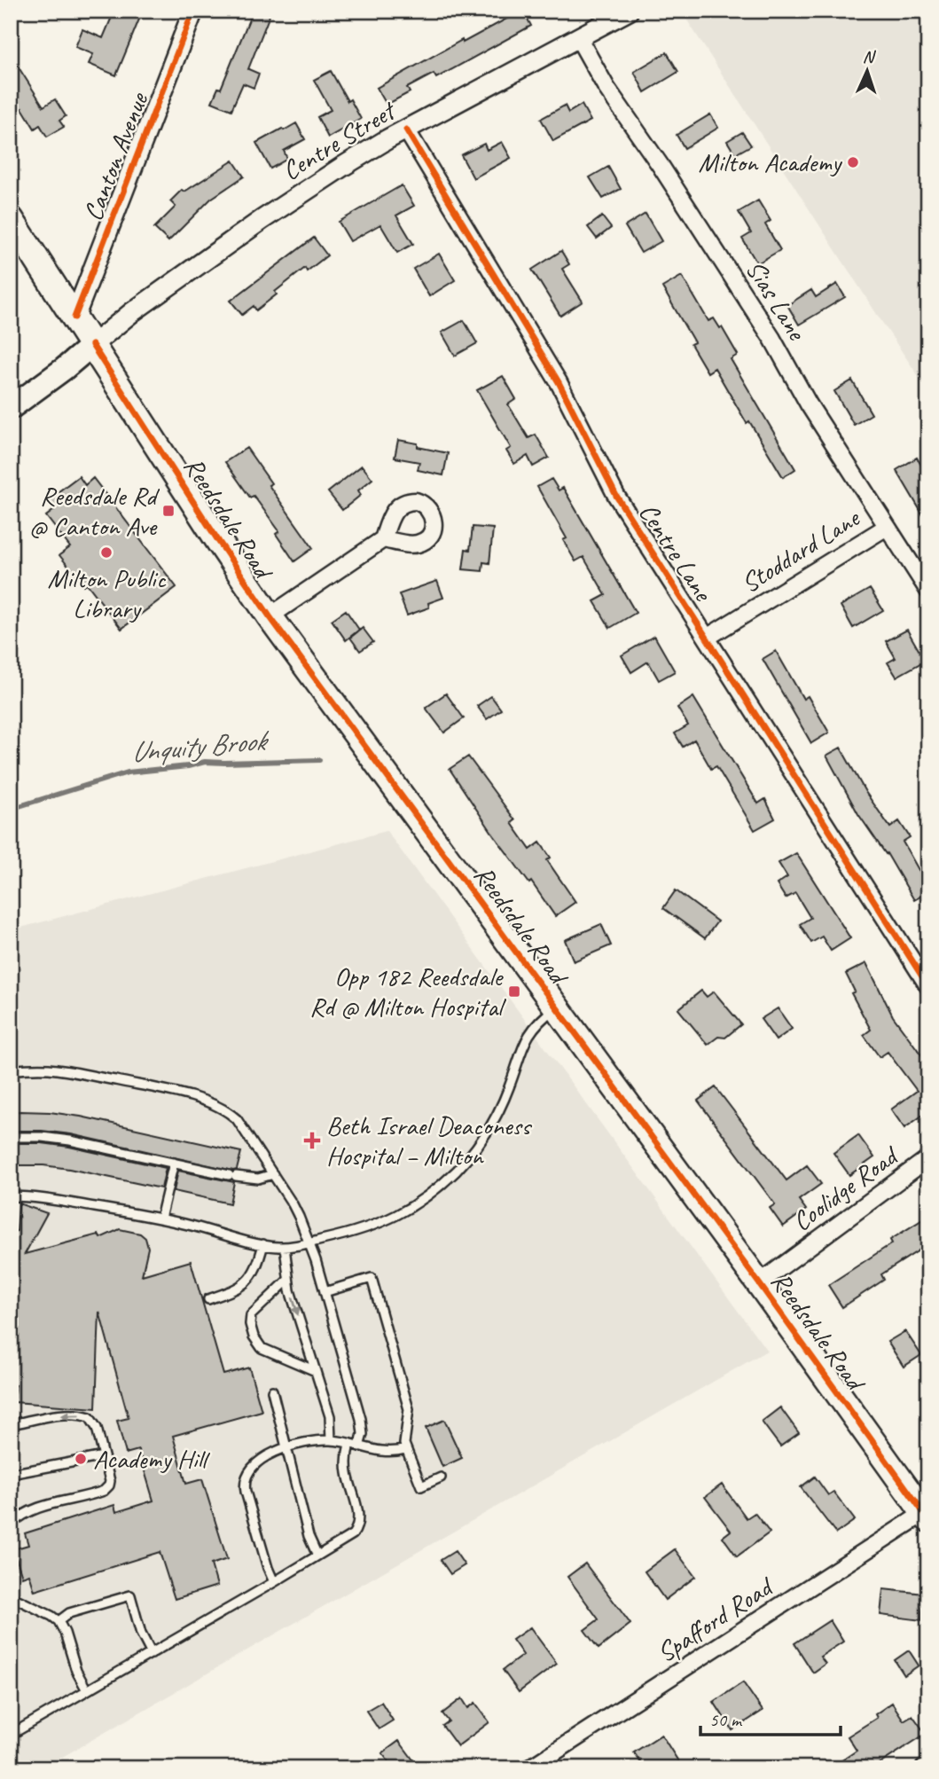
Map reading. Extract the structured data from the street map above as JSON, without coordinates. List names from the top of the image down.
{
  "streets": {
    "main road": ["Reedsdale Road"],
    "street": [
      "Centre Street",
      "Canton Avenue",
      "Sias Lane",
      "Stoddard Lane",
      "Centre Lane",
      "Coolidge Road",
      "Spafford Road"
    ]
  },
  "crossings": [
    ["Centre Street", "Sias Lane"],
    ["Centre Street", "Reedsdale Road"],
    ["Centre Street", "Centre Lane"],
    ["Canton Avenue", "Reedsdale Road"],
    ["Sias Lane", "Stoddard Lane"],
    ["Reedsdale Road", "Coolidge Road"],
    ["Reedsdale Road", "Spafford Road"],
    ["Stoddard Lane", "Centre Lane"]
  ],
  "water": ["Unquity Brook"],
  "places": {
    "other": ["Milton Academy", "Milton Public Library", "Academy Hill"],
    "transit": ["Reedsdale Rd @ Canton Ave", "Opp 182 Reedsdale Rd @ Milton Hospital"],
    "health": ["Beth Israel Deaconess Hospital – Milton"]
  },
  "scale_bar": "50 m",
  "north": "top"
}
